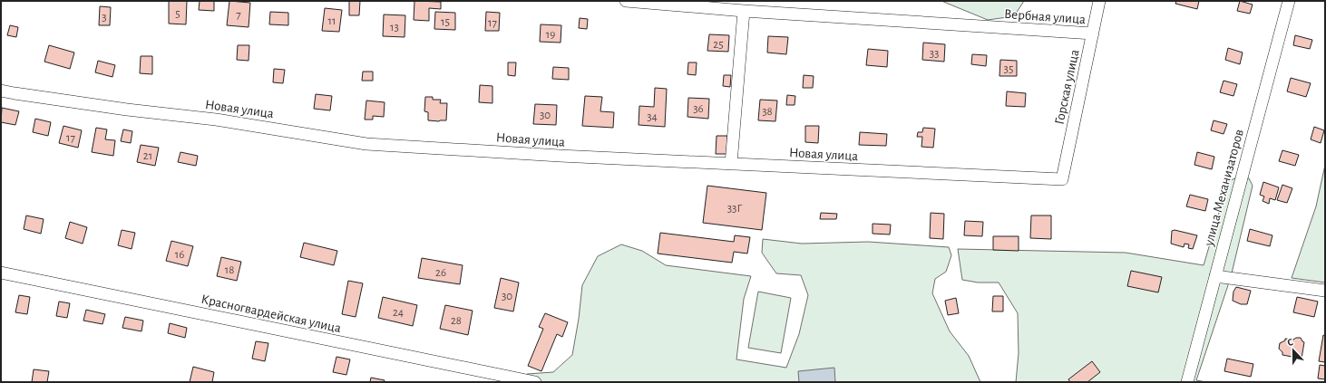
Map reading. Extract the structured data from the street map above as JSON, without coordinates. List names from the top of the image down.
{
  "streets": {
    "street": [
      "Вербная улица",
      "Горская улица",
      "Новая улица",
      "улица Механизаторов",
      "Красногвардейская улица"
    ]
  },
  "crossings": [
    ["Вербная улица", "Горская улица"],
    ["Горская улица", "Новая улица"]
  ],
  "house_numbers": [
    "5",
    "7",
    "3",
    "11",
    "15",
    "17",
    "13",
    "19",
    "25",
    "33",
    "35",
    "36",
    "38",
    "30",
    "34",
    "17",
    "21",
    "33Г",
    "16",
    "18",
    "26",
    "30",
    "24",
    "28"
  ],
  "north": "top"
}
